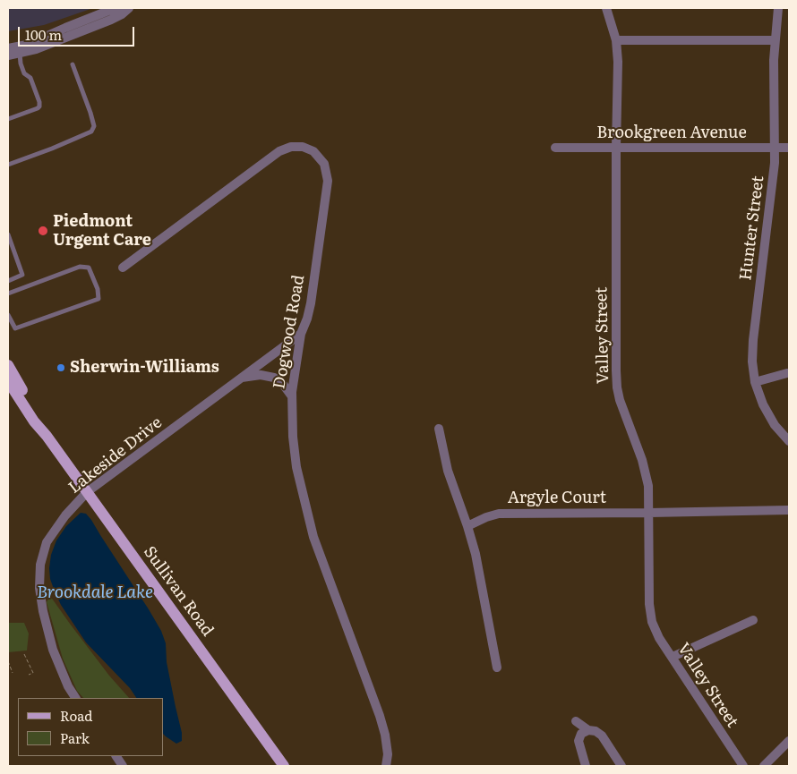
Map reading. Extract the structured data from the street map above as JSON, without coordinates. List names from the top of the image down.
{
  "streets": {
    "main road": ["Sullivan Road"],
    "street": [
      "Brookgreen Avenue",
      "Hunter Street",
      "Dogwood Road",
      "Valley Street",
      "Lakeside Drive",
      "Argyle Court"
    ]
  },
  "crossings": [
    ["Brookgreen Avenue", "Hunter Street"],
    ["Brookgreen Avenue", "Valley Street"],
    ["Dogwood Road", "Lakeside Drive"],
    ["Valley Street", "Argyle Court"],
    ["Lakeside Drive", "Sullivan Road"]
  ],
  "water": ["Brookdale Lake"],
  "places": ["Piedmont Urgent Care", "Sherwin-Williams"],
  "legend": ["Road", "Park"],
  "scale_bar": "100 m"
}
